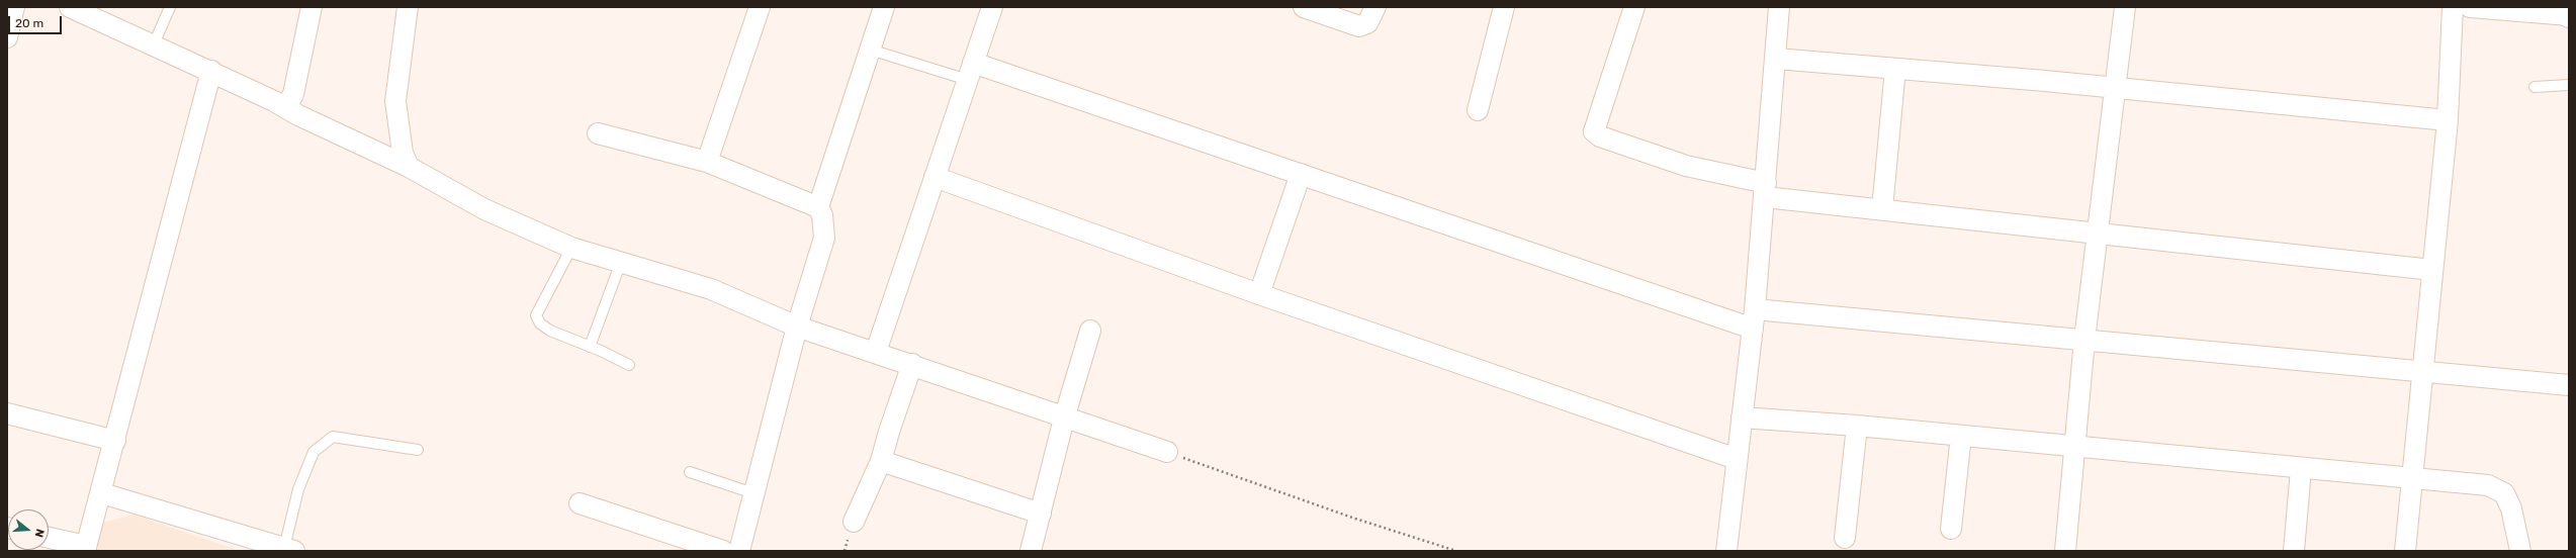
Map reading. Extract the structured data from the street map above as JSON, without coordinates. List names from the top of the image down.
{
  "scale_bar": "20 m",
  "north": "right"
}
